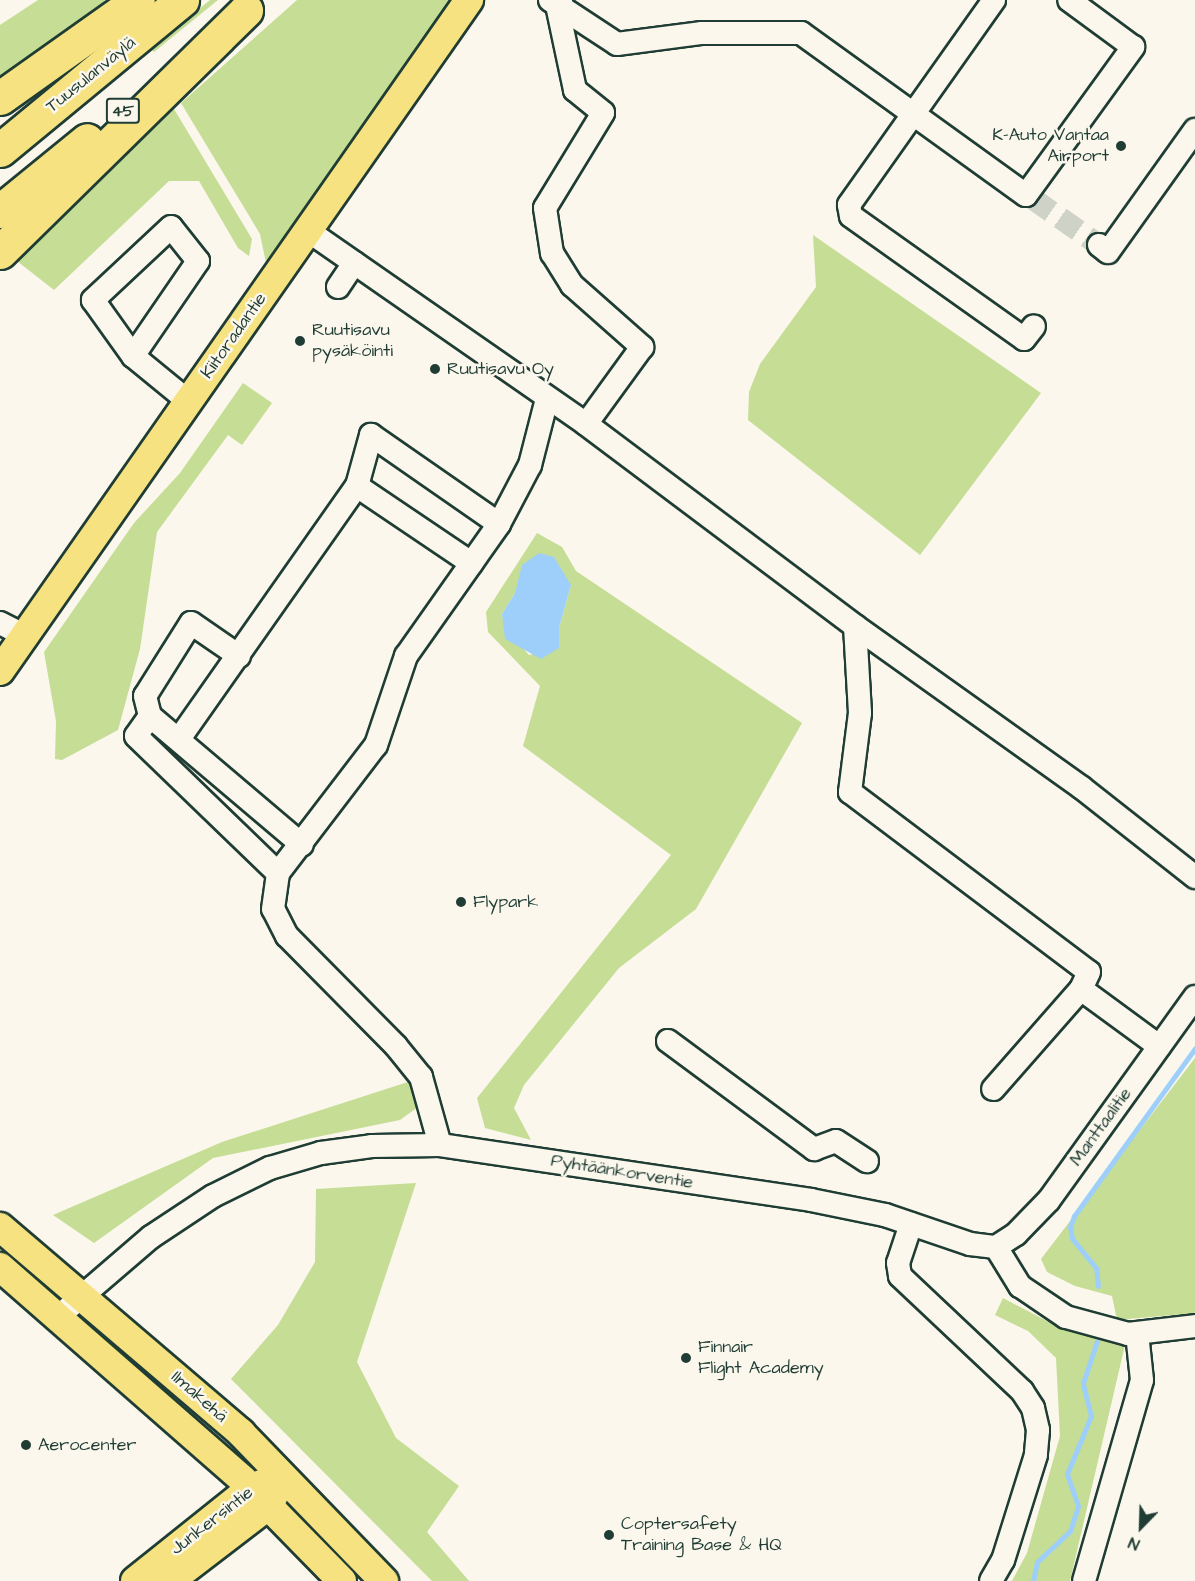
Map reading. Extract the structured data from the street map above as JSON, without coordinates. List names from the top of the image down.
{
  "streets": {
    "highway": ["Tuusulanväylä", "45"],
    "main road": ["Kiitoradantie", "Ilmakehä", "Junkersintie"],
    "street": ["Manttaalitie", "Pyhtäänkorventie"]
  },
  "crossings": [
    ["Manttaalitie", "Pyhtäänkorventie"],
    ["Pyhtäänkorventie", "Ilmakehä"],
    ["Ilmakehä", "Junkersintie"]
  ],
  "places": [
    "K-Auto Vantaa Airport",
    "Ruutisavu pysäköinti",
    "Ruutisavu Oy",
    "Flypark",
    "Finnair Flight Academy",
    "Aerocenter",
    "Coptersafety Training Base & HQ"
  ],
  "north": "bottom left"
}
